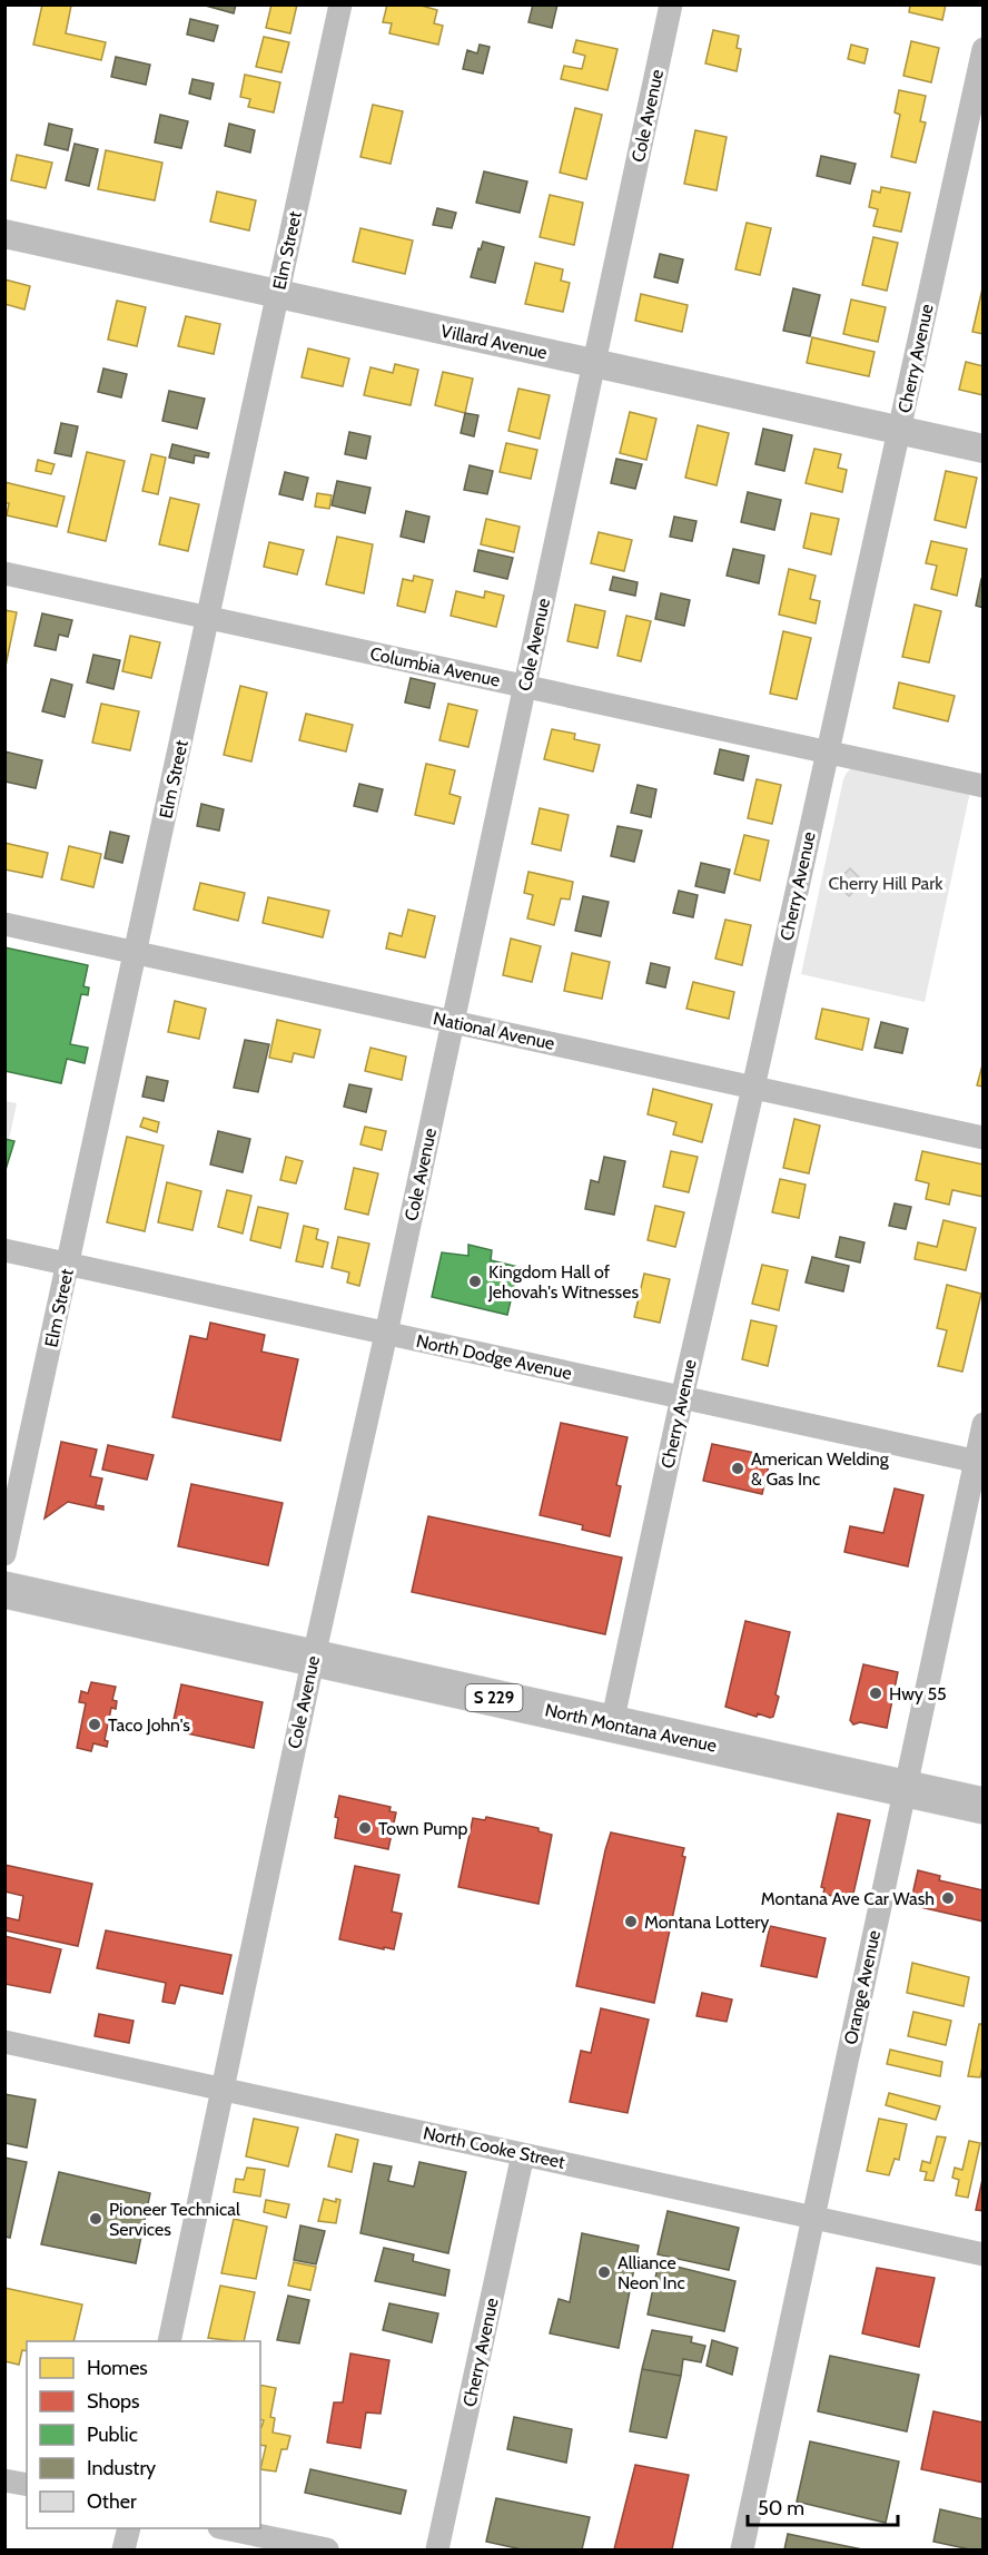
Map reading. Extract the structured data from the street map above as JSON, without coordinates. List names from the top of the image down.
{
  "streets": {
    "main road": ["S 229", "North Montana Avenue"],
    "street": [
      "Cole Avenue",
      "Elm Street",
      "Villard Avenue",
      "Cherry Avenue",
      "Columbia Avenue",
      "National Avenue",
      "North Dodge Avenue",
      "Orange Avenue",
      "North Cooke Street"
    ]
  },
  "crossings": [
    ["Cole Avenue", "Villard Avenue"],
    ["Cole Avenue", "Columbia Avenue"],
    ["Cole Avenue", "National Avenue"],
    ["Cole Avenue", "North Dodge Avenue"],
    ["Cole Avenue", "North Montana Avenue"],
    ["Cole Avenue", "North Cooke Street"],
    ["Elm Street", "Villard Avenue"],
    ["Elm Street", "Columbia Avenue"],
    ["Elm Street", "National Avenue"],
    ["Elm Street", "North Dodge Avenue"],
    ["Villard Avenue", "Cherry Avenue"],
    ["Cherry Avenue", "Columbia Avenue"],
    ["Cherry Avenue", "National Avenue"],
    ["Cherry Avenue", "North Dodge Avenue"],
    ["Cherry Avenue", "North Montana Avenue"],
    ["Cherry Avenue", "North Cooke Street"],
    ["North Dodge Avenue", "Orange Avenue"],
    ["North Montana Avenue", "Orange Avenue"],
    ["Orange Avenue", "North Cooke Street"]
  ],
  "parks": ["Cherry Hill Park"],
  "places": [
    "Kingdom Hall of Jehovah's Witnesses",
    "American Welding & Gas Inc",
    "Hwy 55",
    "Taco John's",
    "Town Pump",
    "Montana Ave Car Wash",
    "Montana Lottery",
    "Pioneer Technical Services",
    "Alliance Neon Inc"
  ],
  "legend": [
    "Homes",
    "Shops",
    "Public",
    "Industry",
    "Other"
  ],
  "scale_bar": "50 m"
}
